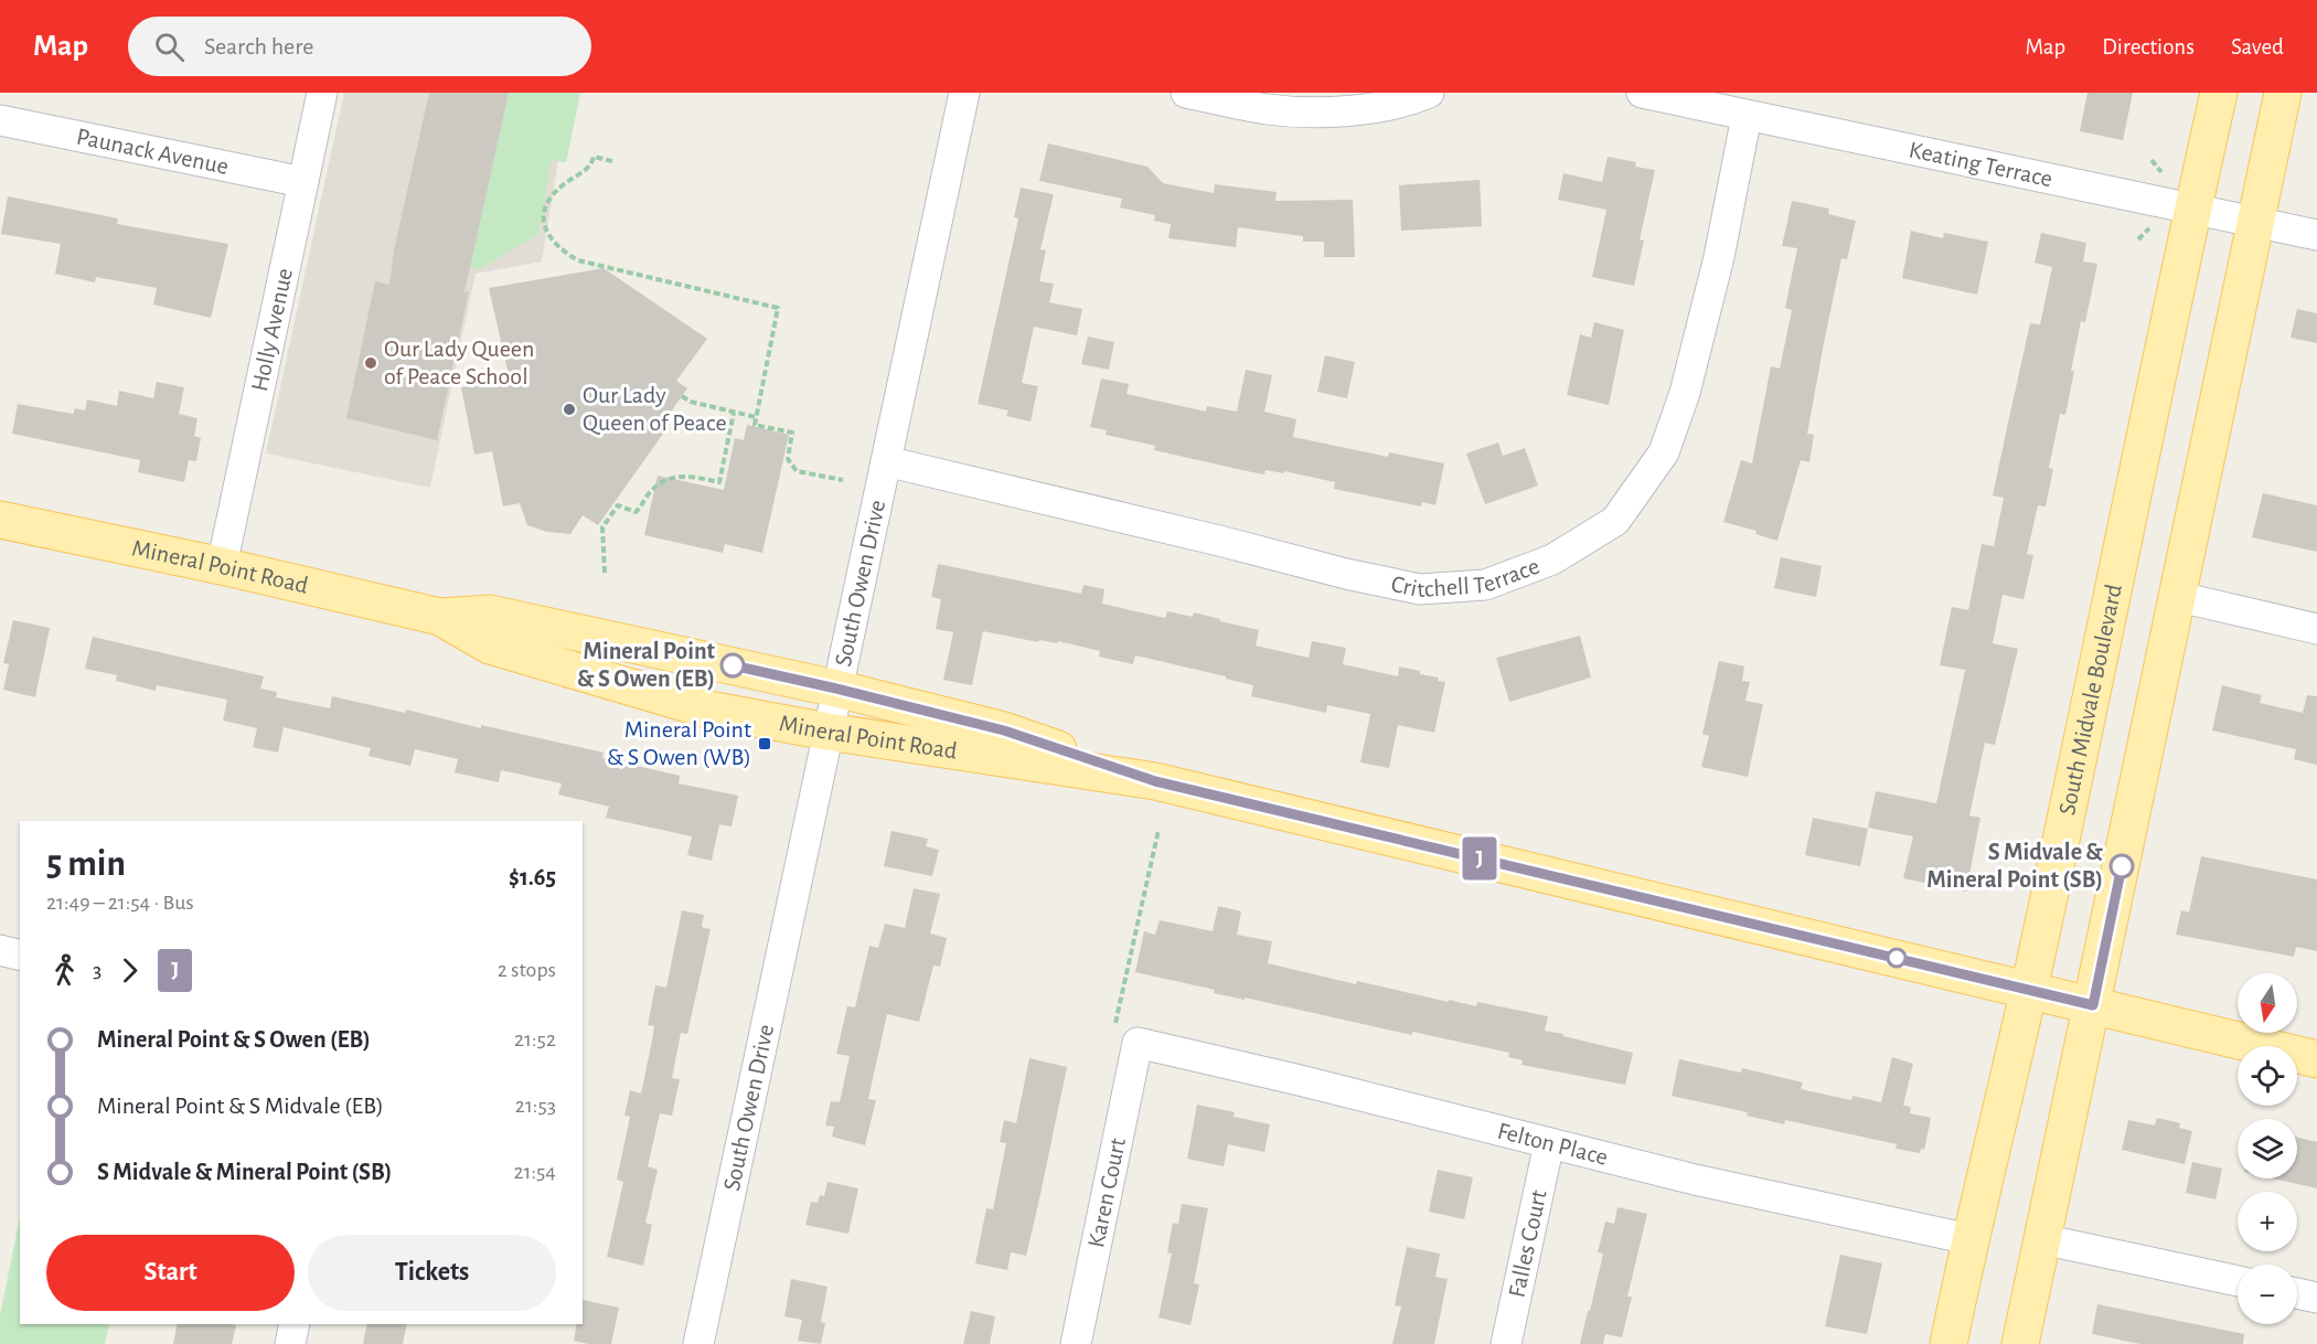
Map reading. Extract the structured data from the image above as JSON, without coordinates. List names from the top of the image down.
{
  "streets": {
    "main road": ["Mineral Point Road", "South Midvale Boulevard"],
    "street": [
      "Paunack Avenue",
      "Keating Terrace",
      "Holly Avenue",
      "Critchell Terrace",
      "South Owen Drive",
      "Felton Place",
      "Karen Court",
      "Falles Court"
    ]
  },
  "crossings": [
    ["Paunack Avenue", "Holly Avenue"],
    ["Keating Terrace", "Critchell Terrace"],
    ["Keating Terrace", "South Midvale Boulevard"],
    ["Holly Avenue", "Mineral Point Road"],
    ["Mineral Point Road", "South Owen Drive"],
    ["Mineral Point Road", "South Midvale Boulevard"],
    ["Critchell Terrace", "South Owen Drive"],
    ["South Midvale Boulevard", "Felton Place"],
    ["Felton Place", "Karen Court"],
    ["Felton Place", "Falles Court"]
  ],
  "places": {
    "other": [
      "Our Lady Queen of Peace School",
      "Our Lady Queen of Peace",
      "Mineral Point & S Owen (EB)",
      "S Midvale & Mineral Point (SB)"
    ],
    "transit": ["Mineral Point & S Owen (WB)"]
  },
  "lines": ["bus line J"],
  "north": "bottom",
  "page": {
    "header": "Map",
    "search": "Search here",
    "nav": ["Map", "Directions", "Saved"],
    "on_map": "J",
    "heading": ["5 min", "21:49 – 21:54 · Bus", "$1.65"],
    "legs": ["3", "J", "2 stops"],
    "map_buttons": ["+", "−"],
    "list": [
      {
        "name": "Mineral Point & S Owen (EB)",
        "value": "21:52"
      },
      {
        "name": "Mineral Point & S Midvale (EB)",
        "value": "21:53"
      },
      {
        "name": "S Midvale & Mineral Point (SB)",
        "value": "21:54"
      }
    ],
    "buttons": ["Start", "Tickets"]
  }
}
